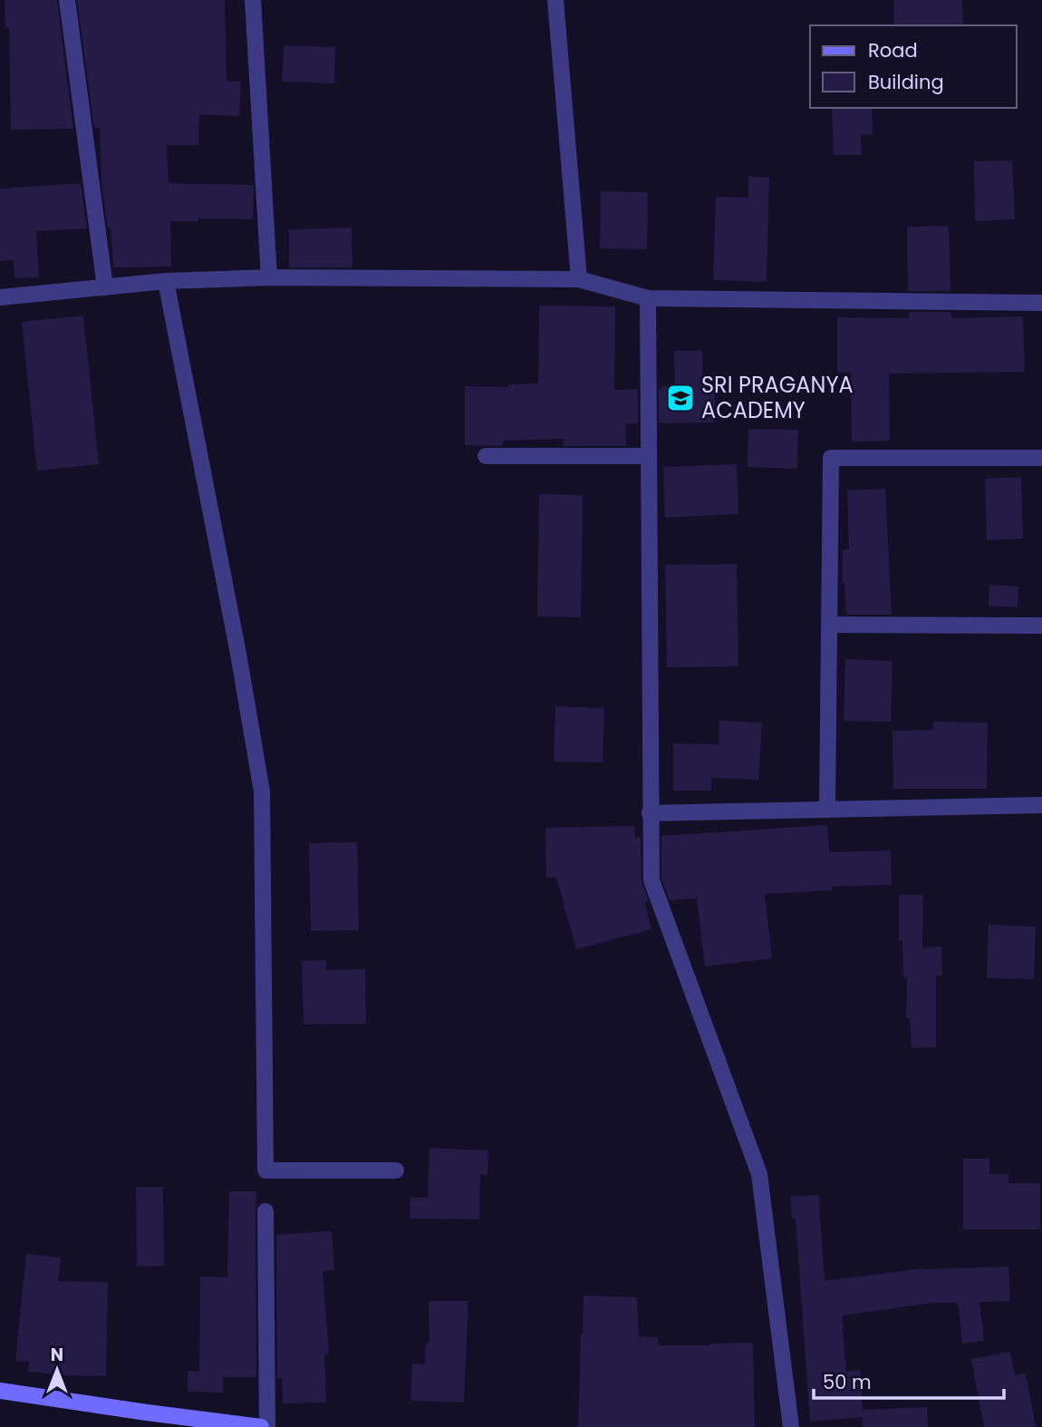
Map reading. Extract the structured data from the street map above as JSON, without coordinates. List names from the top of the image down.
{
  "places": {
    "school or university": ["SRI PRAGANYA ACADEMY"]
  },
  "legend": ["Road", "Building"],
  "scale_bar": "50 m",
  "north": "top"
}
